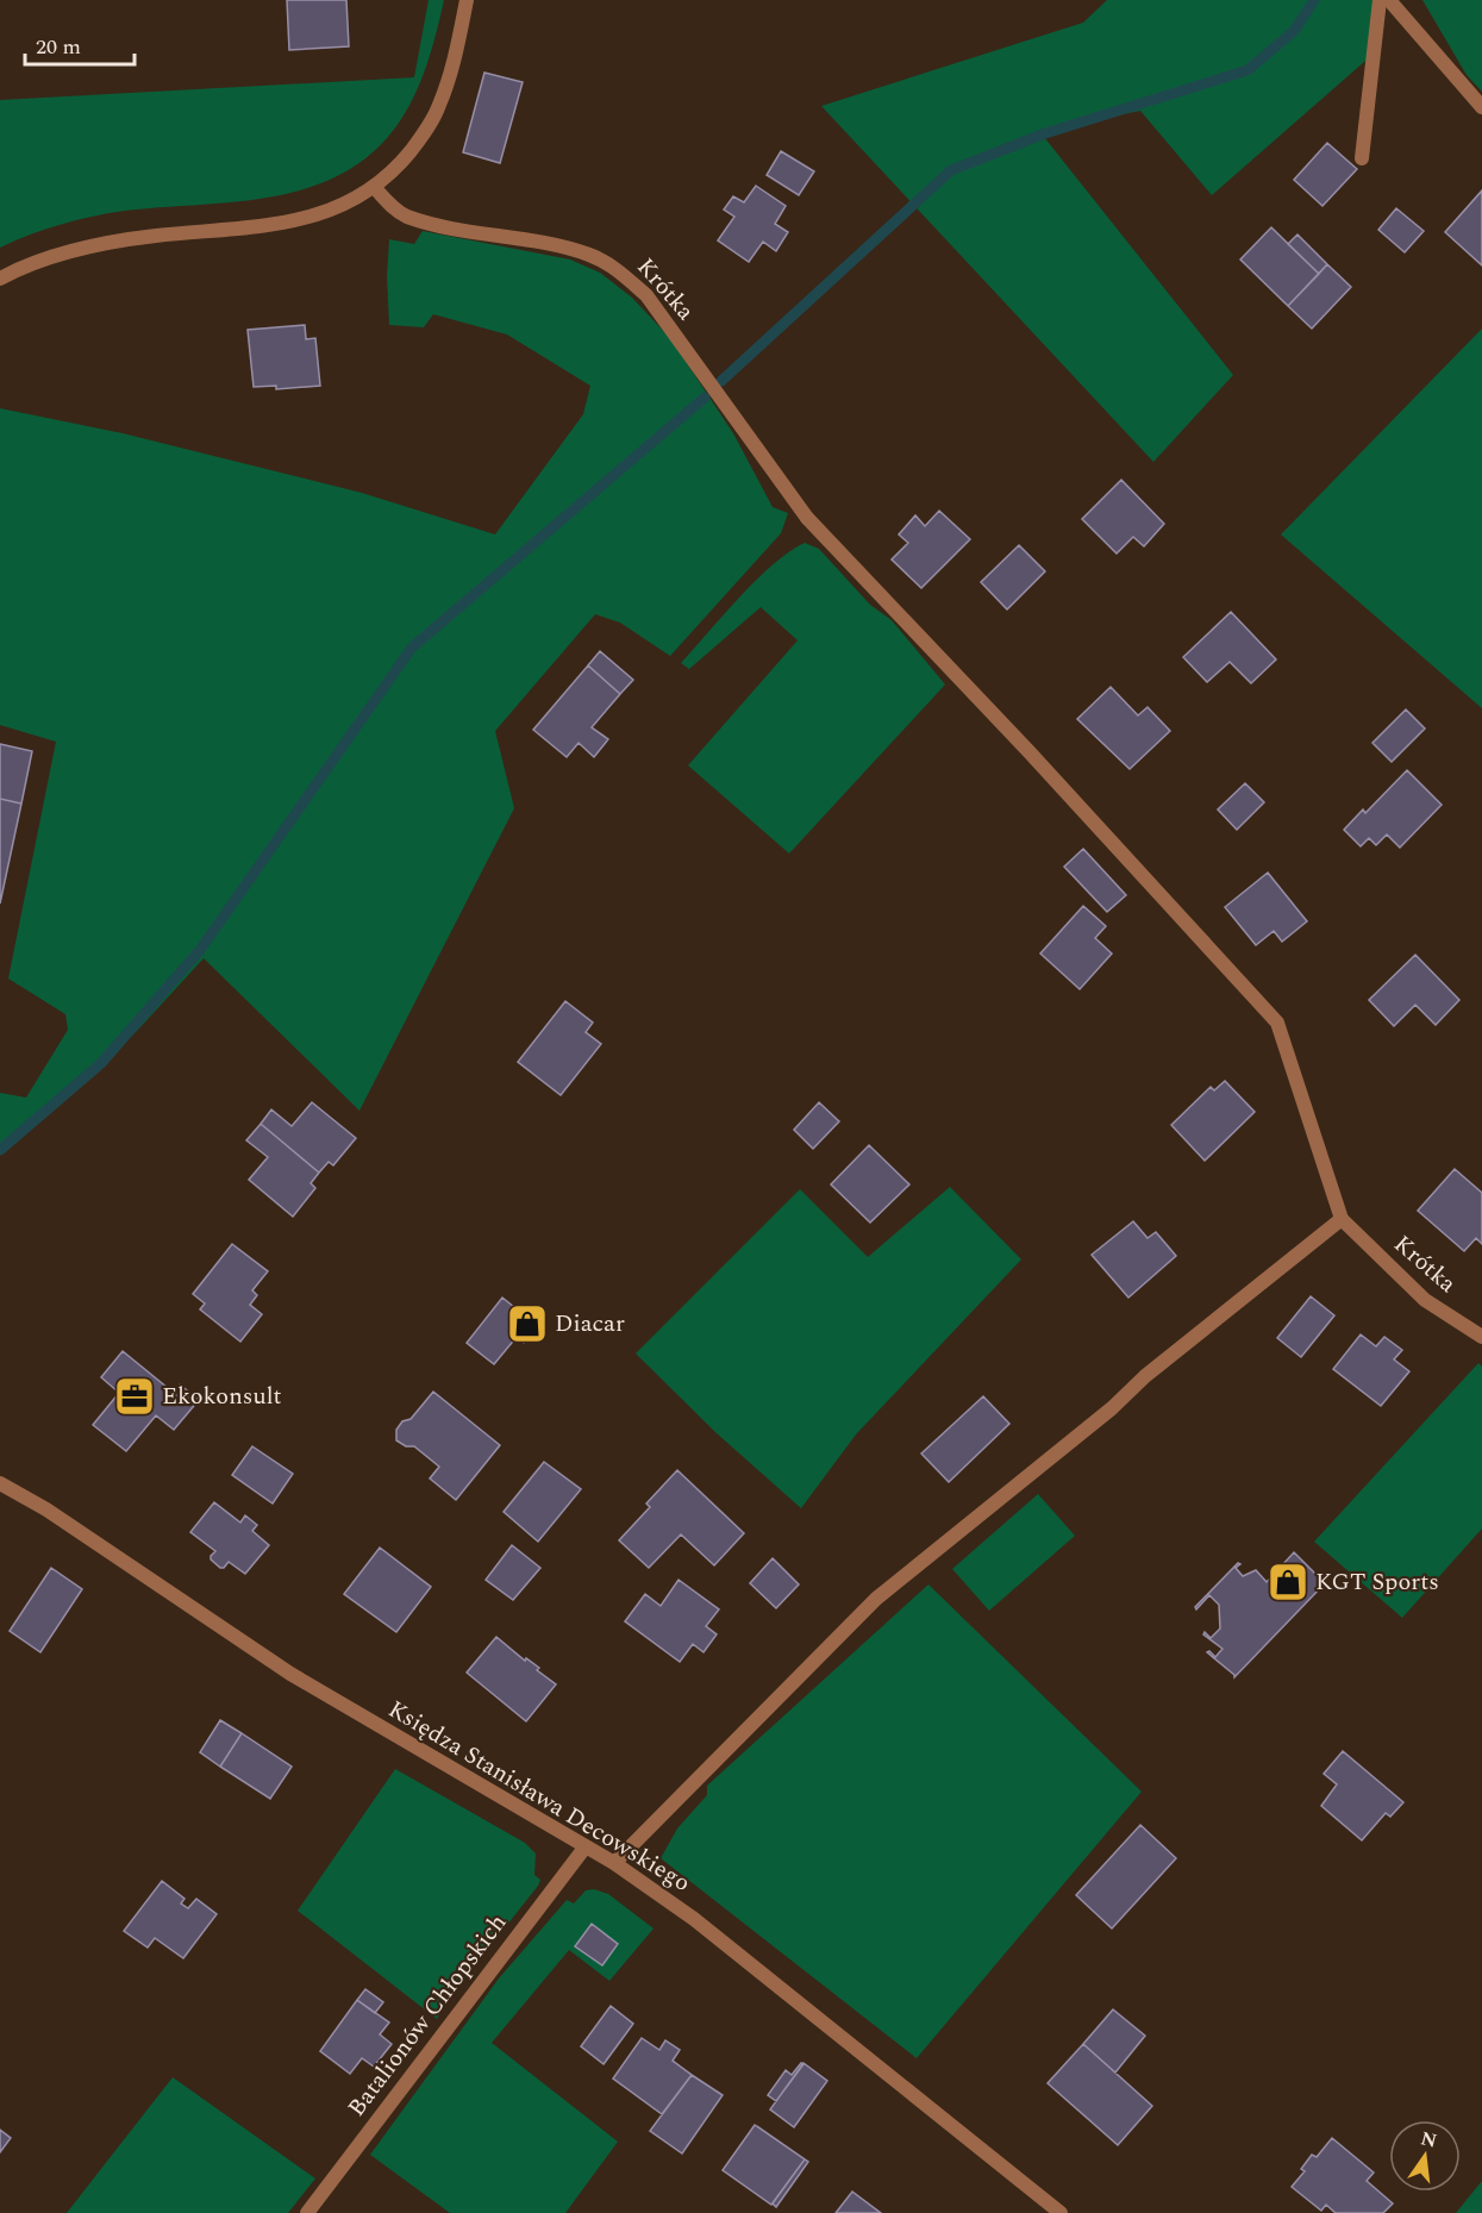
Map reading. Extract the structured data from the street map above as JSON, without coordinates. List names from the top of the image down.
{
  "streets": {
    "street": ["Krótka", "Księdza Stanisława Decowskiego", "Batalionów Chłopskich"]
  },
  "crossings": [
    ["Księdza Stanisława Decowskiego", "Batalionów Chłopskich"]
  ],
  "places": {
    "shop": ["Diacar", "KGT Sports"],
    "office": ["Ekokonsult"]
  },
  "scale_bar": "20 m",
  "north": "top"
}
